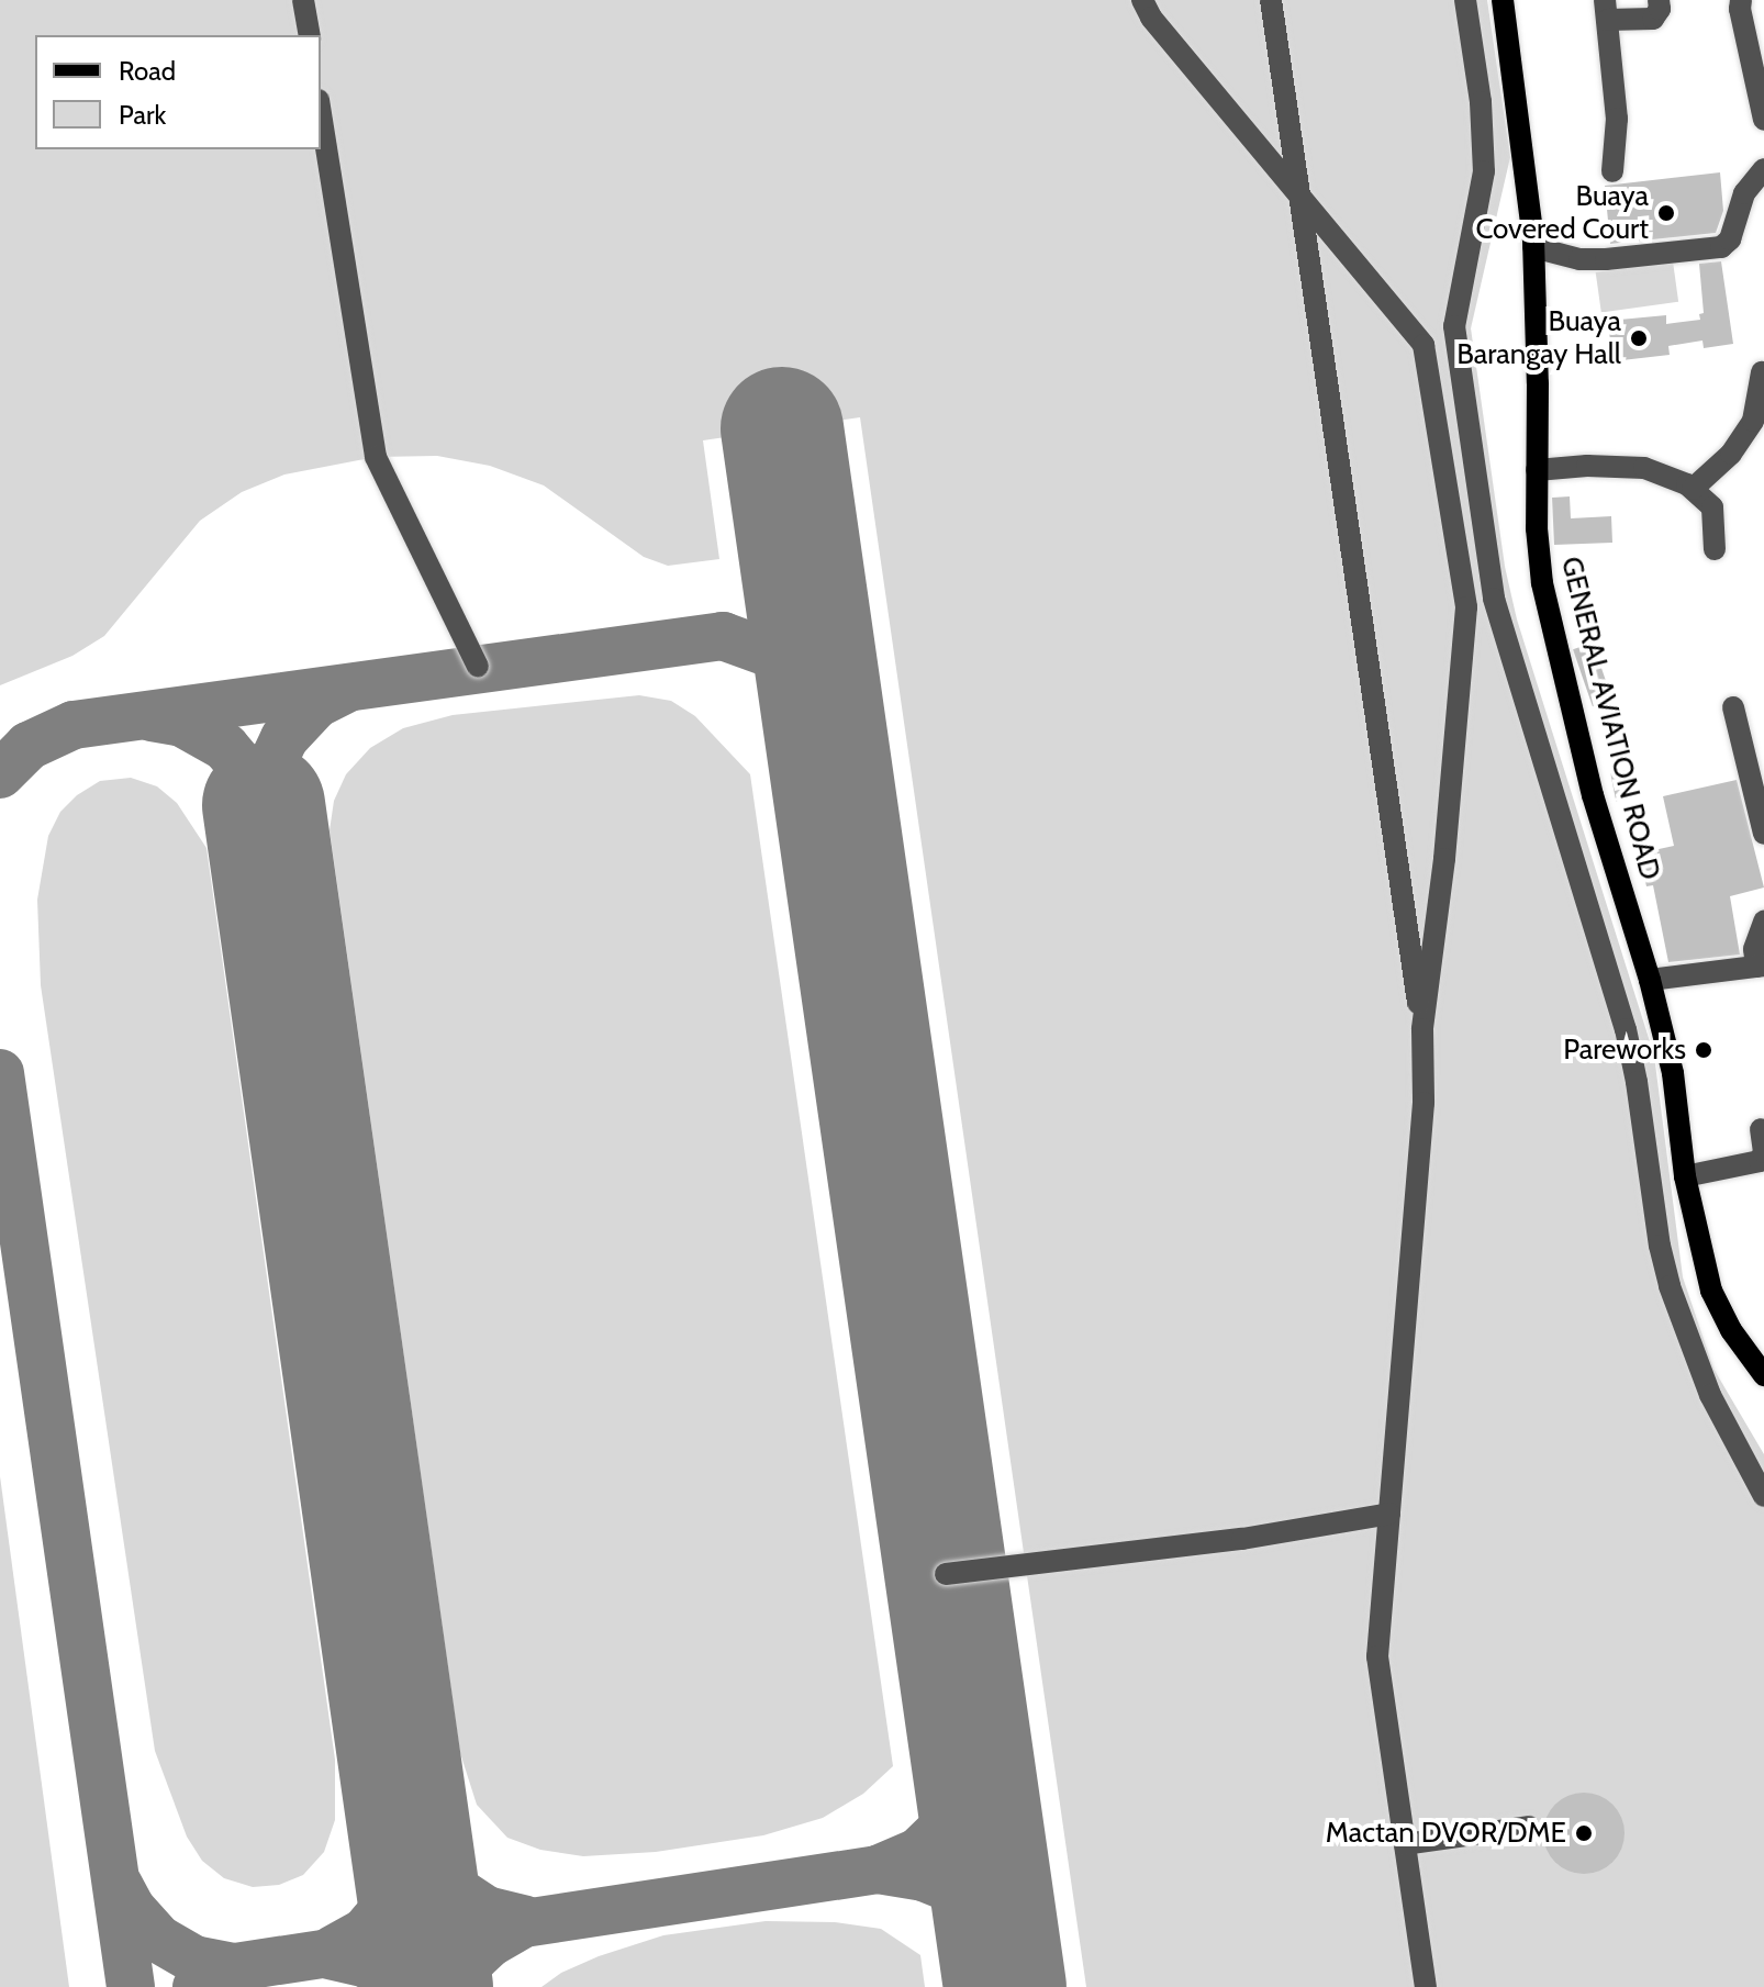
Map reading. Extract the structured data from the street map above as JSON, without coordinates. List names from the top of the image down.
{
  "streets": {
    "main road": ["GENERAL AVIATION ROAD"]
  },
  "places": [
    "Buaya Covered Court",
    "Buaya Barangay Hall",
    "Pareworks",
    "Mactan DVOR/DME"
  ],
  "legend": ["Road", "Park"]
}
